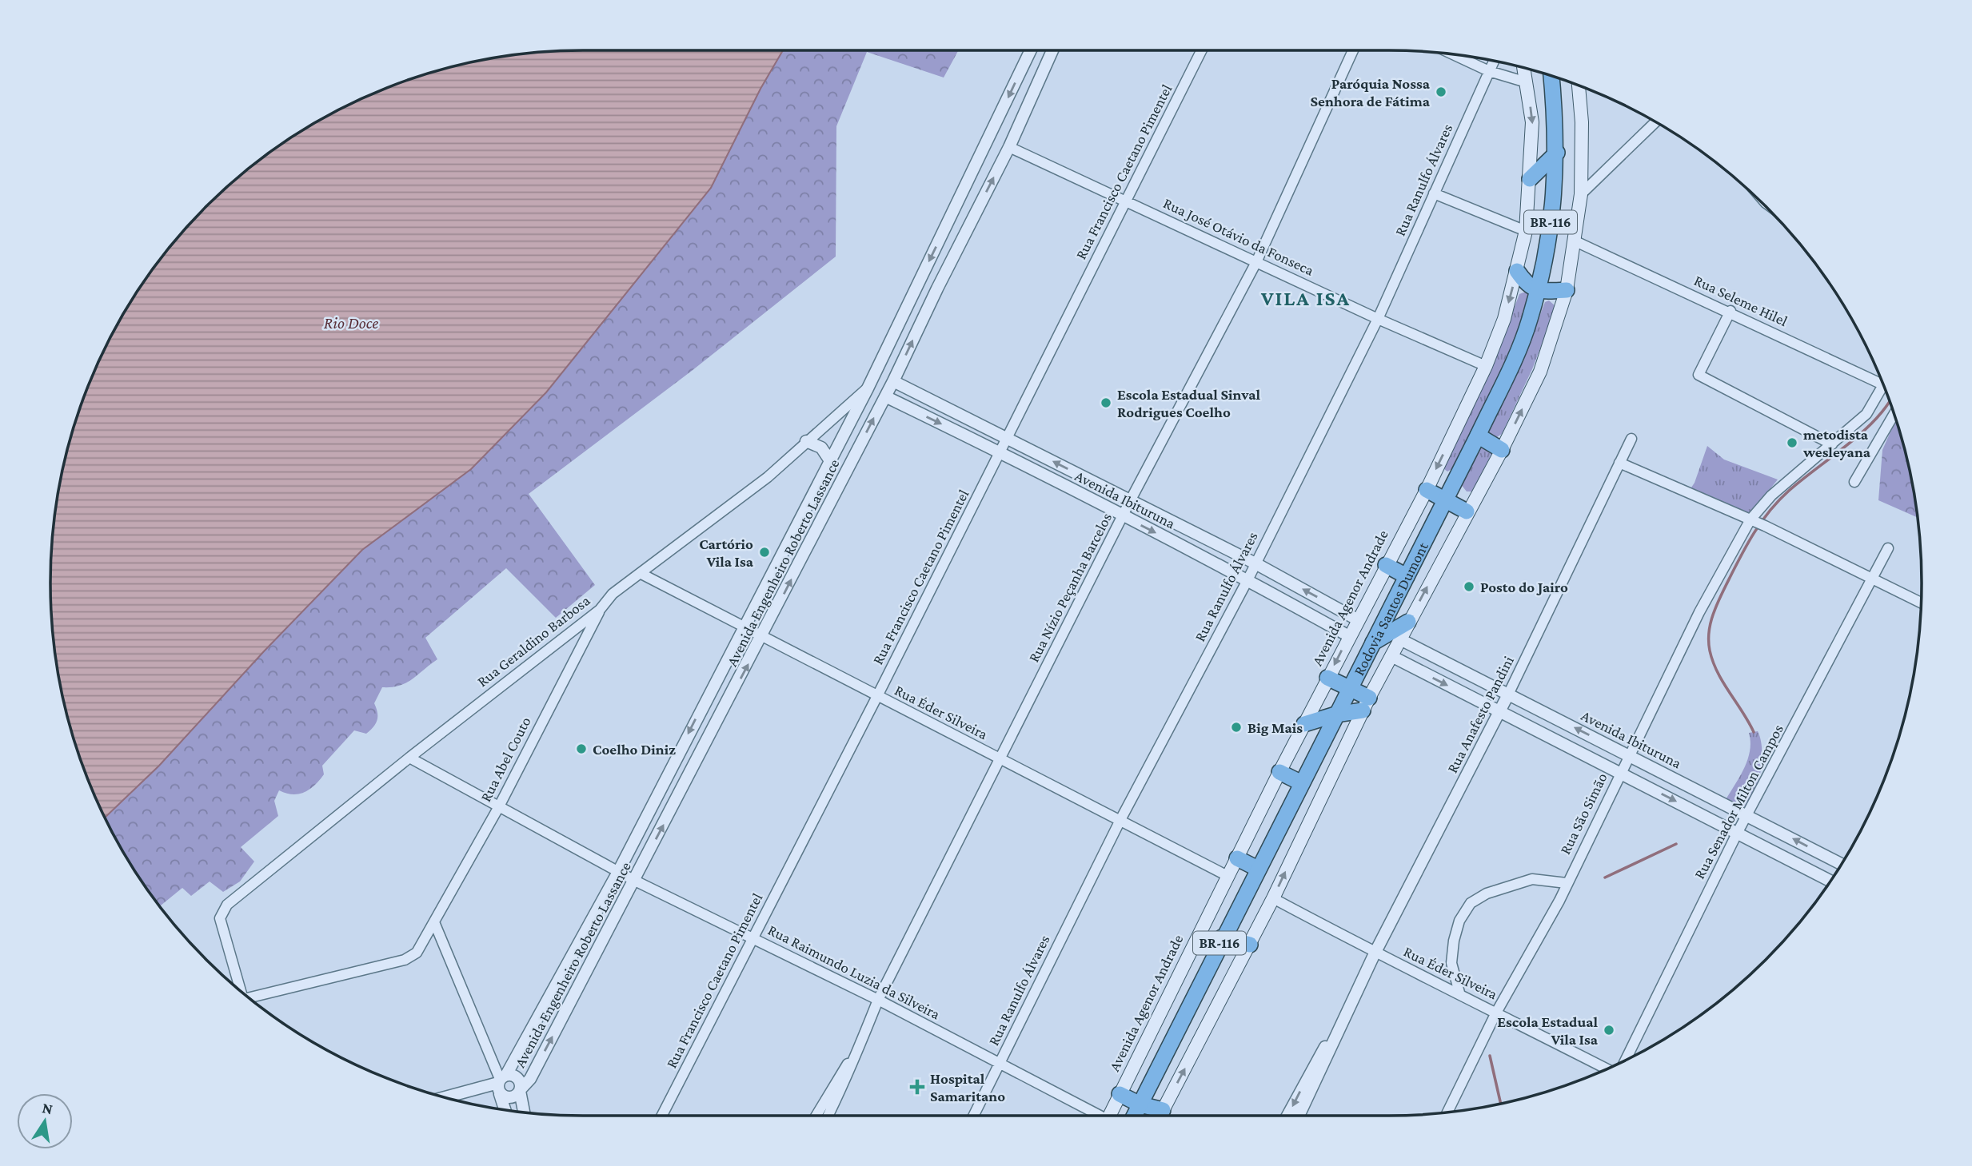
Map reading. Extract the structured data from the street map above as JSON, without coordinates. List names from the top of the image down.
{
  "streets": {
    "highway": ["BR-116", "Rodovia Santos Dumont"],
    "main road": ["Avenida Agenor Andrade"],
    "street": [
      "Rua Francisco Caetano Pimentel",
      "Rua Ranulfo Álvares",
      "Rua José Otávio da Fonseca",
      "Rua Seleme Hilel",
      "Avenida Ibituruna",
      "Avenida Engenheiro Roberto Lassance",
      "Rua Nízio Peçanha Barcelos",
      "Rua Geraldino Barbosa",
      "Rua Éder Silveira",
      "Rua Anafesto Pandini",
      "Rua Abel Couto",
      "Rua Senador Milton Campos",
      "Rua São Simão",
      "Rua Raimundo Luzia da Silveira"
    ]
  },
  "crossings": [
    ["Rua Francisco Caetano Pimentel", "Rua José Otávio da Fonseca"],
    ["Rua Francisco Caetano Pimentel", "Avenida Ibituruna"],
    ["Rua Francisco Caetano Pimentel", "Rua Éder Silveira"],
    ["Rua Francisco Caetano Pimentel", "Rua Raimundo Luzia da Silveira"],
    ["Rua Ranulfo Álvares", "Rua José Otávio da Fonseca"],
    ["Rua Ranulfo Álvares", "Avenida Ibituruna"],
    ["Rua Ranulfo Álvares", "Rua Éder Silveira"],
    ["Rua Ranulfo Álvares", "Rua Raimundo Luzia da Silveira"],
    ["Rua José Otávio da Fonseca", "Avenida Engenheiro Roberto Lassance"],
    ["Rua José Otávio da Fonseca", "Rua Nízio Peçanha Barcelos"],
    ["Rua José Otávio da Fonseca", "Avenida Agenor Andrade"],
    ["Avenida Ibituruna", "Avenida Engenheiro Roberto Lassance"],
    ["Avenida Ibituruna", "Rua Nízio Peçanha Barcelos"],
    ["Avenida Ibituruna", "Avenida Agenor Andrade"],
    ["Avenida Ibituruna", "Rua Anafesto Pandini"],
    ["Avenida Ibituruna", "Rua Senador Milton Campos"],
    ["Avenida Ibituruna", "Rua São Simão"],
    ["Avenida Engenheiro Roberto Lassance", "Rua Geraldino Barbosa"],
    ["Avenida Engenheiro Roberto Lassance", "Rua Éder Silveira"],
    ["Avenida Engenheiro Roberto Lassance", "Rua Raimundo Luzia da Silveira"],
    ["Rua Nízio Peçanha Barcelos", "Rua Éder Silveira"],
    ["Rua Nízio Peçanha Barcelos", "Rua Raimundo Luzia da Silveira"],
    ["Avenida Agenor Andrade", "Rua Éder Silveira"],
    ["Rua Geraldino Barbosa", "Rua Éder Silveira"],
    ["Rua Geraldino Barbosa", "Rua Abel Couto"],
    ["Rua Geraldino Barbosa", "Rua Raimundo Luzia da Silveira"],
    ["Rua Éder Silveira", "Rua Anafesto Pandini"],
    ["Rua Éder Silveira", "Rua São Simão"],
    ["Rua Abel Couto", "Rua Raimundo Luzia da Silveira"]
  ],
  "districts": ["VILA ISA"],
  "water": ["Rio Doce"],
  "places": {
    "other": [
      "Paróquia Nossa Senhora de Fátima",
      "Escola Estadual Sinval Rodrigues Coelho",
      "metodista wesleyana",
      "Cartório Vila Isa",
      "Posto do Jairo",
      "Big Mais",
      "Coelho Diniz",
      "Escola Estadual Vila Isa"
    ],
    "health": ["Hospital Samaritano"]
  },
  "north": "top"
}
